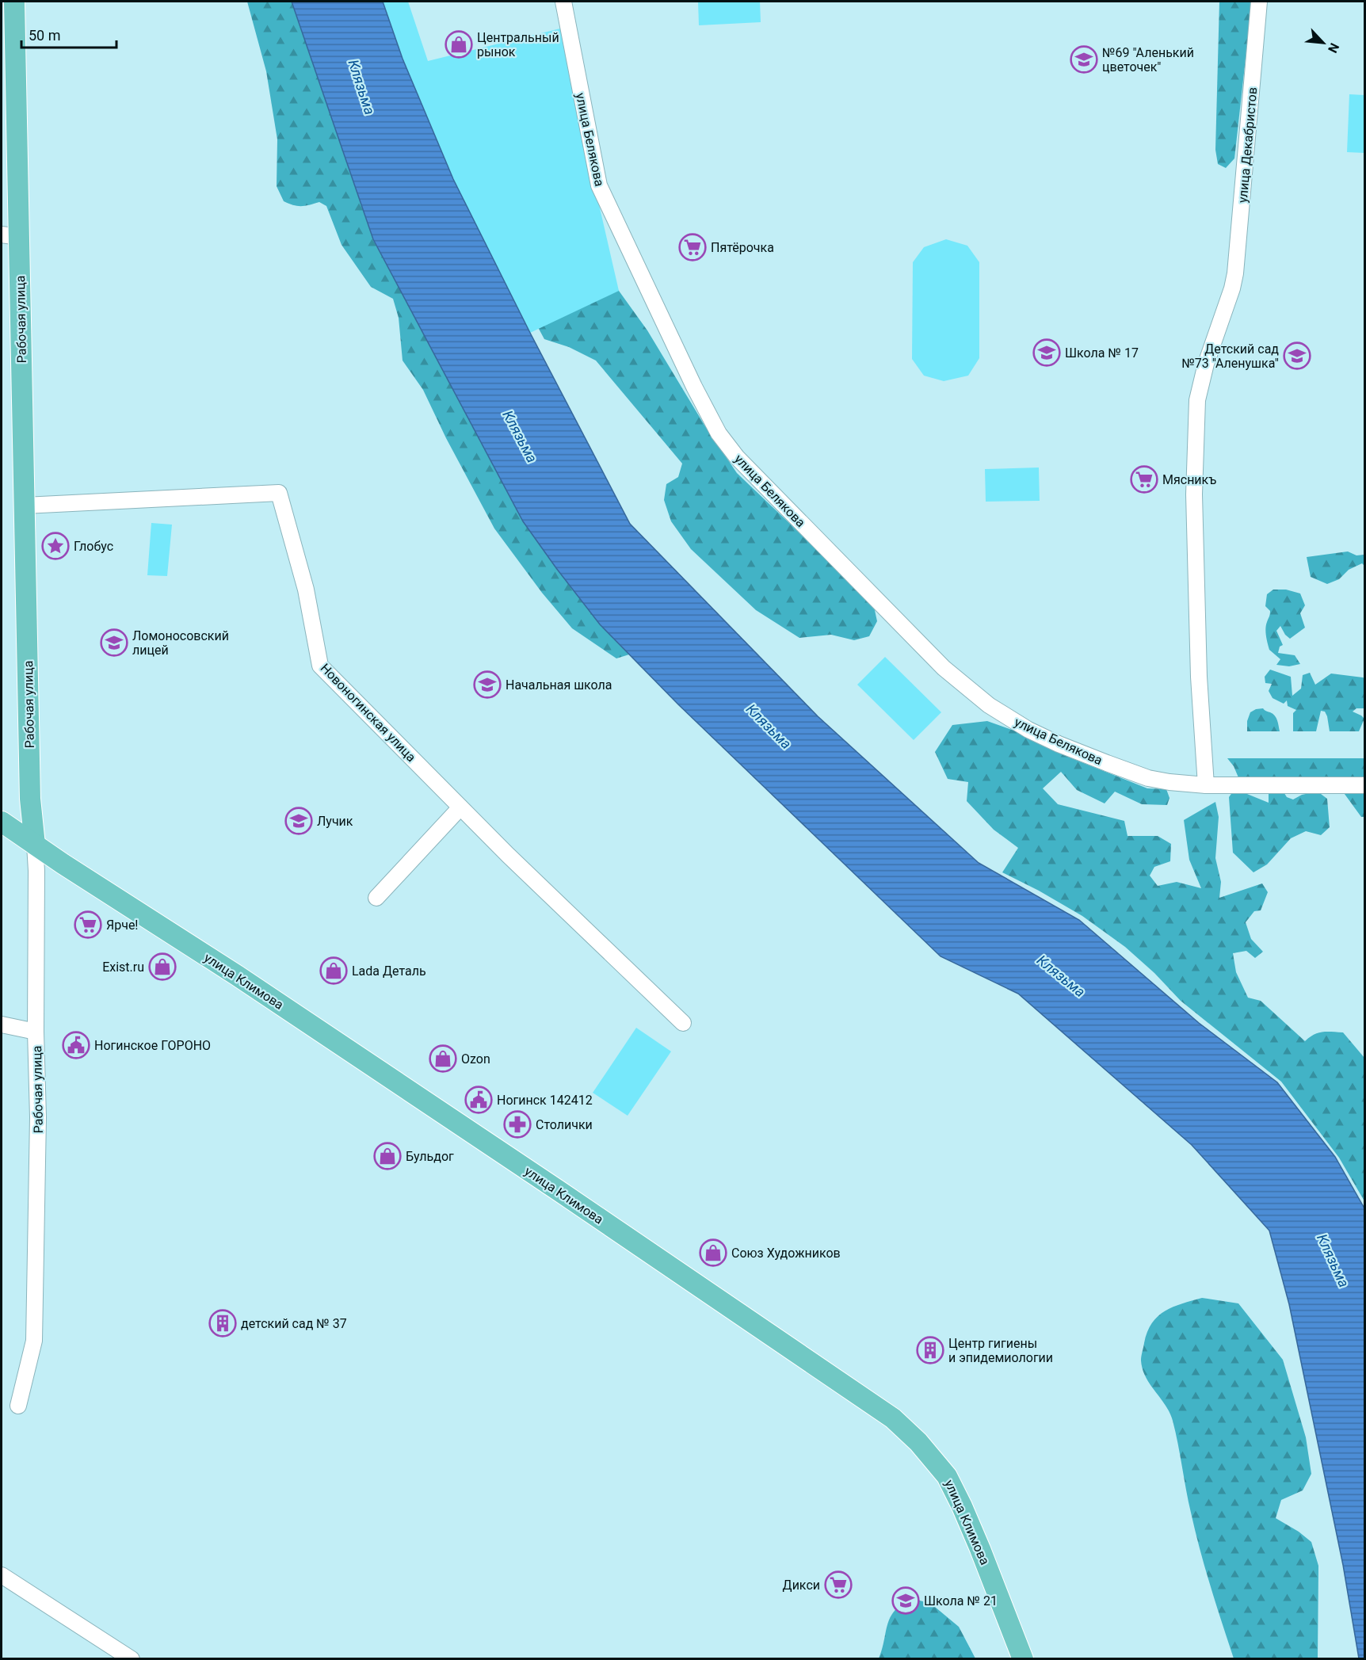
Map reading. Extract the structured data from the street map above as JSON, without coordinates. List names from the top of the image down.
{
  "streets": {
    "main road": ["Рабочая улица", "улица Климова"],
    "street": ["улица Белякова", "улица Декабристов", "Новоногинская улица"]
  },
  "crossings": [
    ["улица Белякова", "улица Декабристов"],
    ["Рабочая улица", "Новоногинская улица"],
    ["Рабочая улица", "улица Климова"]
  ],
  "water": ["Клязьма"],
  "places": {
    "shop": [
      "Центральный рынок",
      "Exist.ru",
      "Lada Деталь",
      "Ozon",
      "Бульдог",
      "Союз Художников"
    ],
    "school or university": [
      "№69 \"Аленький цветочек\"",
      "Школа № 17",
      "Детский сад №73 \"Аленушка\"",
      "Ломоносовский лицей",
      "Начальная школа",
      "Лучик",
      "Школа № 21"
    ],
    "supermarket": [
      "Пятёрочка",
      "Мясникъ",
      "Ярче!",
      "Дикси"
    ],
    "place": ["Глобус"],
    "public building": ["Ногинское ГОРОНО", "Ногинск 142412"],
    "pharmacy": ["Столички"],
    "building": ["детский сад № 37", "Центр гигиены и эпидемиологии"]
  },
  "scale_bar": "50 m",
  "north": "bottom right"
}
